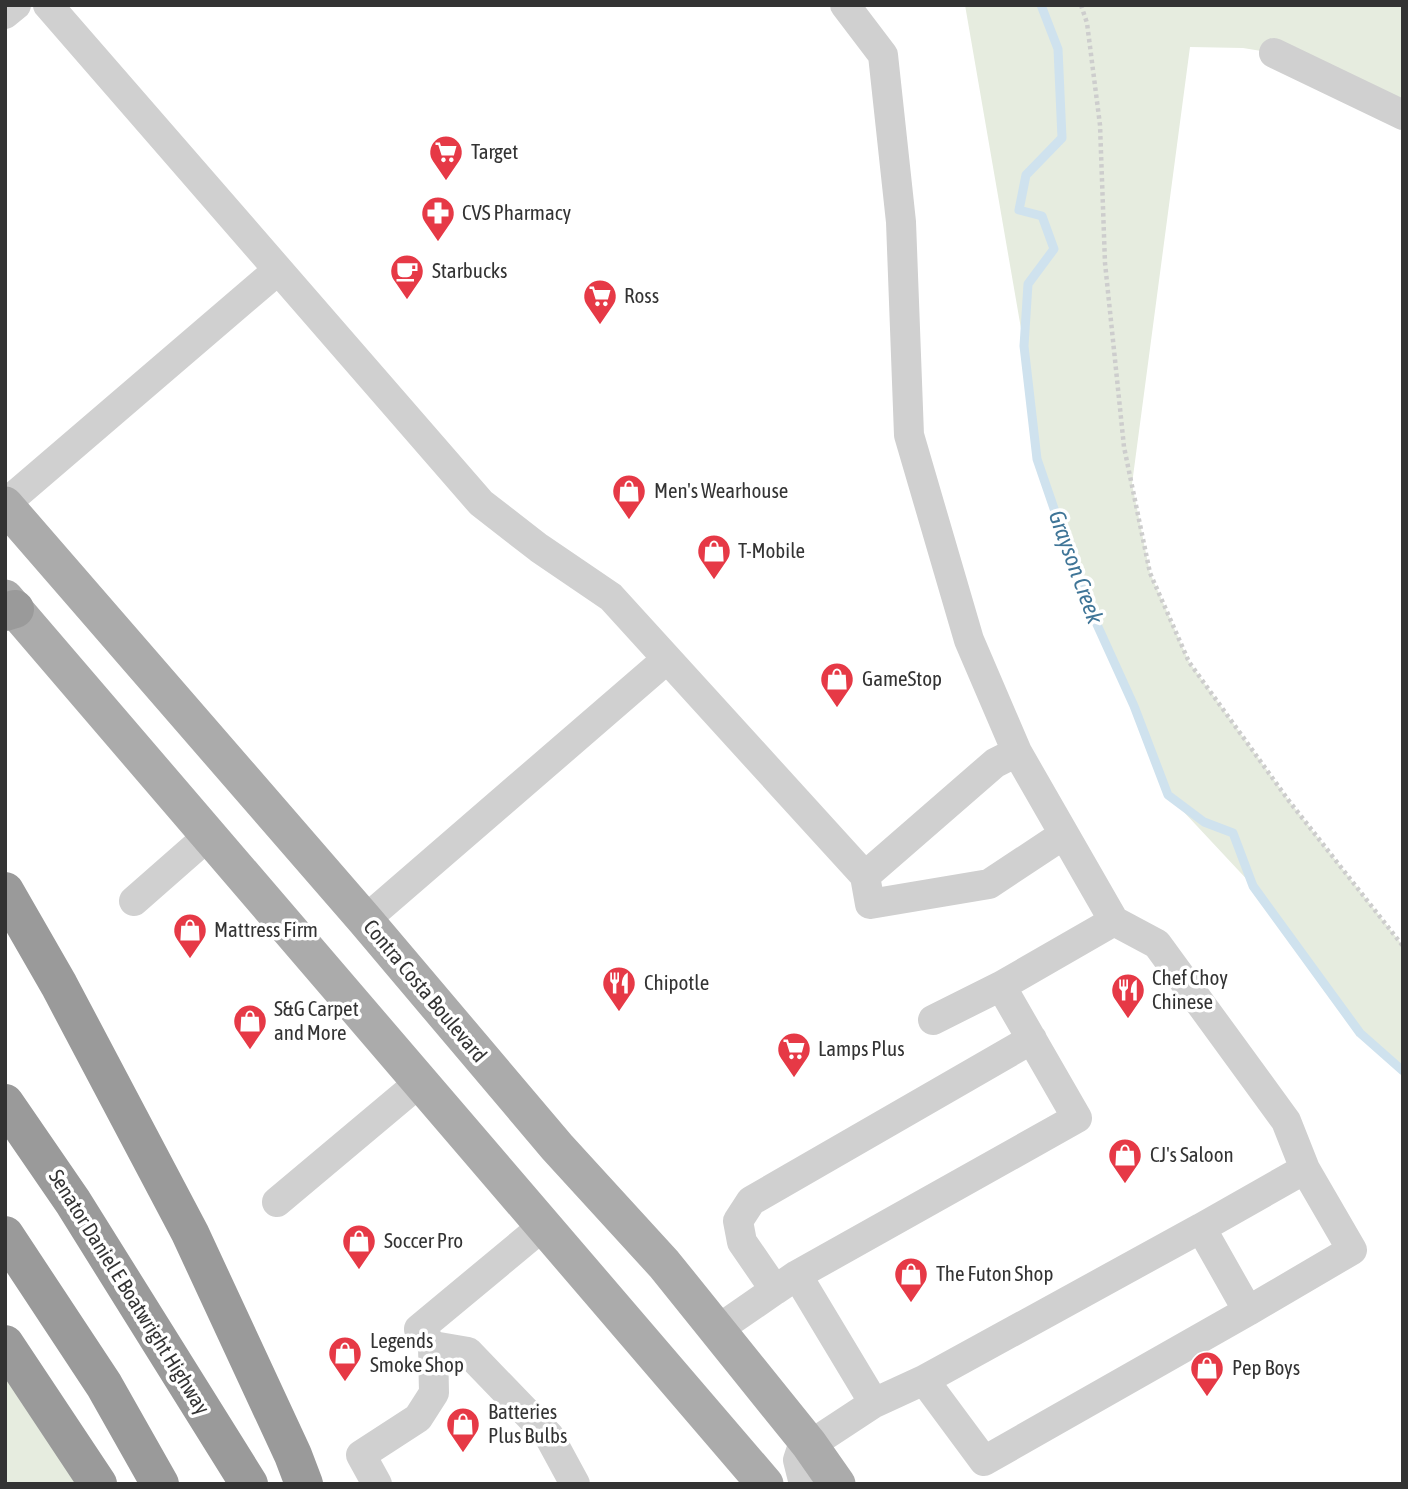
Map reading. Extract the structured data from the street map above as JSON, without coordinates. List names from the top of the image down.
{
  "streets": {
    "highway": ["Senator Daniel E Boatwright Highway"],
    "main road": ["Contra Costa Boulevard"]
  },
  "water": ["Grayson Creek"],
  "places": {
    "supermarket": ["Target", "Ross", "Lamps Plus"],
    "pharmacy": ["CVS Pharmacy"],
    "cafe": ["Starbucks"],
    "shop": [
      "Men's Wearhouse",
      "T-Mobile",
      "GameStop",
      "Mattress Firm",
      "S&G Carpet and More",
      "CJ's Saloon",
      "Soccer Pro",
      "The Futon Shop",
      "Legends Smoke Shop",
      "Pep Boys",
      "Batteries Plus Bulbs"
    ],
    "restaurant": ["Chipotle", "Chef Choy Chinese"]
  }
}
